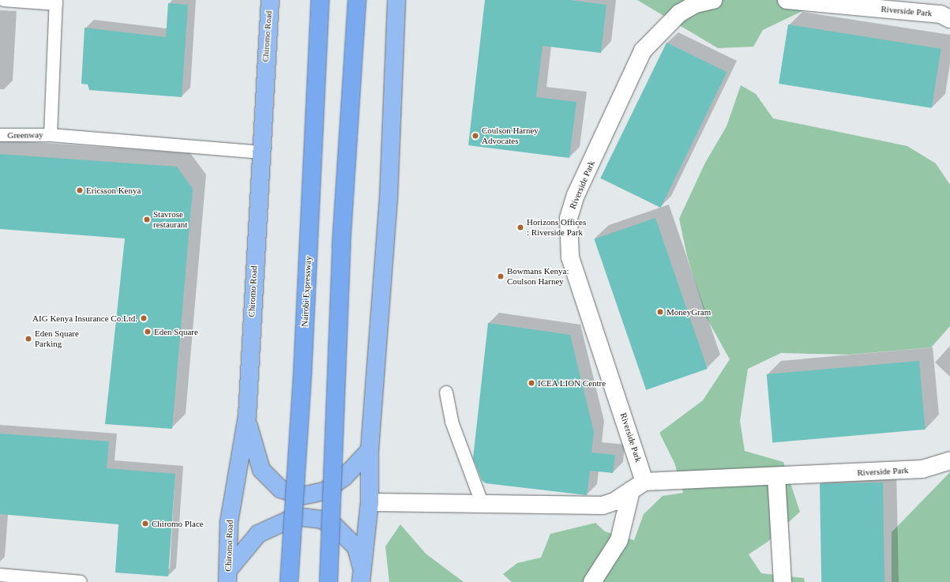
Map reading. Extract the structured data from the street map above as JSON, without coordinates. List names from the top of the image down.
{
  "streets": {
    "highway": ["Chiromo Road", "Nairobi Expressway"],
    "street": ["Riverside Park"],
    "lane": ["Greenway"]
  },
  "crossings": [
    ["Chiromo Road", "Greenway"]
  ],
  "places": [
    "Coulson Harney Advocates",
    "Ericsson Kenya",
    "Stavrose restaurant",
    "Horizons Offices : Riverside Park",
    "Bowmans Kenya: Coulson Harney",
    "MoneyGram",
    "AIG Kenya Insurance Co.Ltd.",
    "Eden Square",
    "Eden Square Parking",
    "ICEA LION Centre",
    "Chiromo Place"
  ]
}
